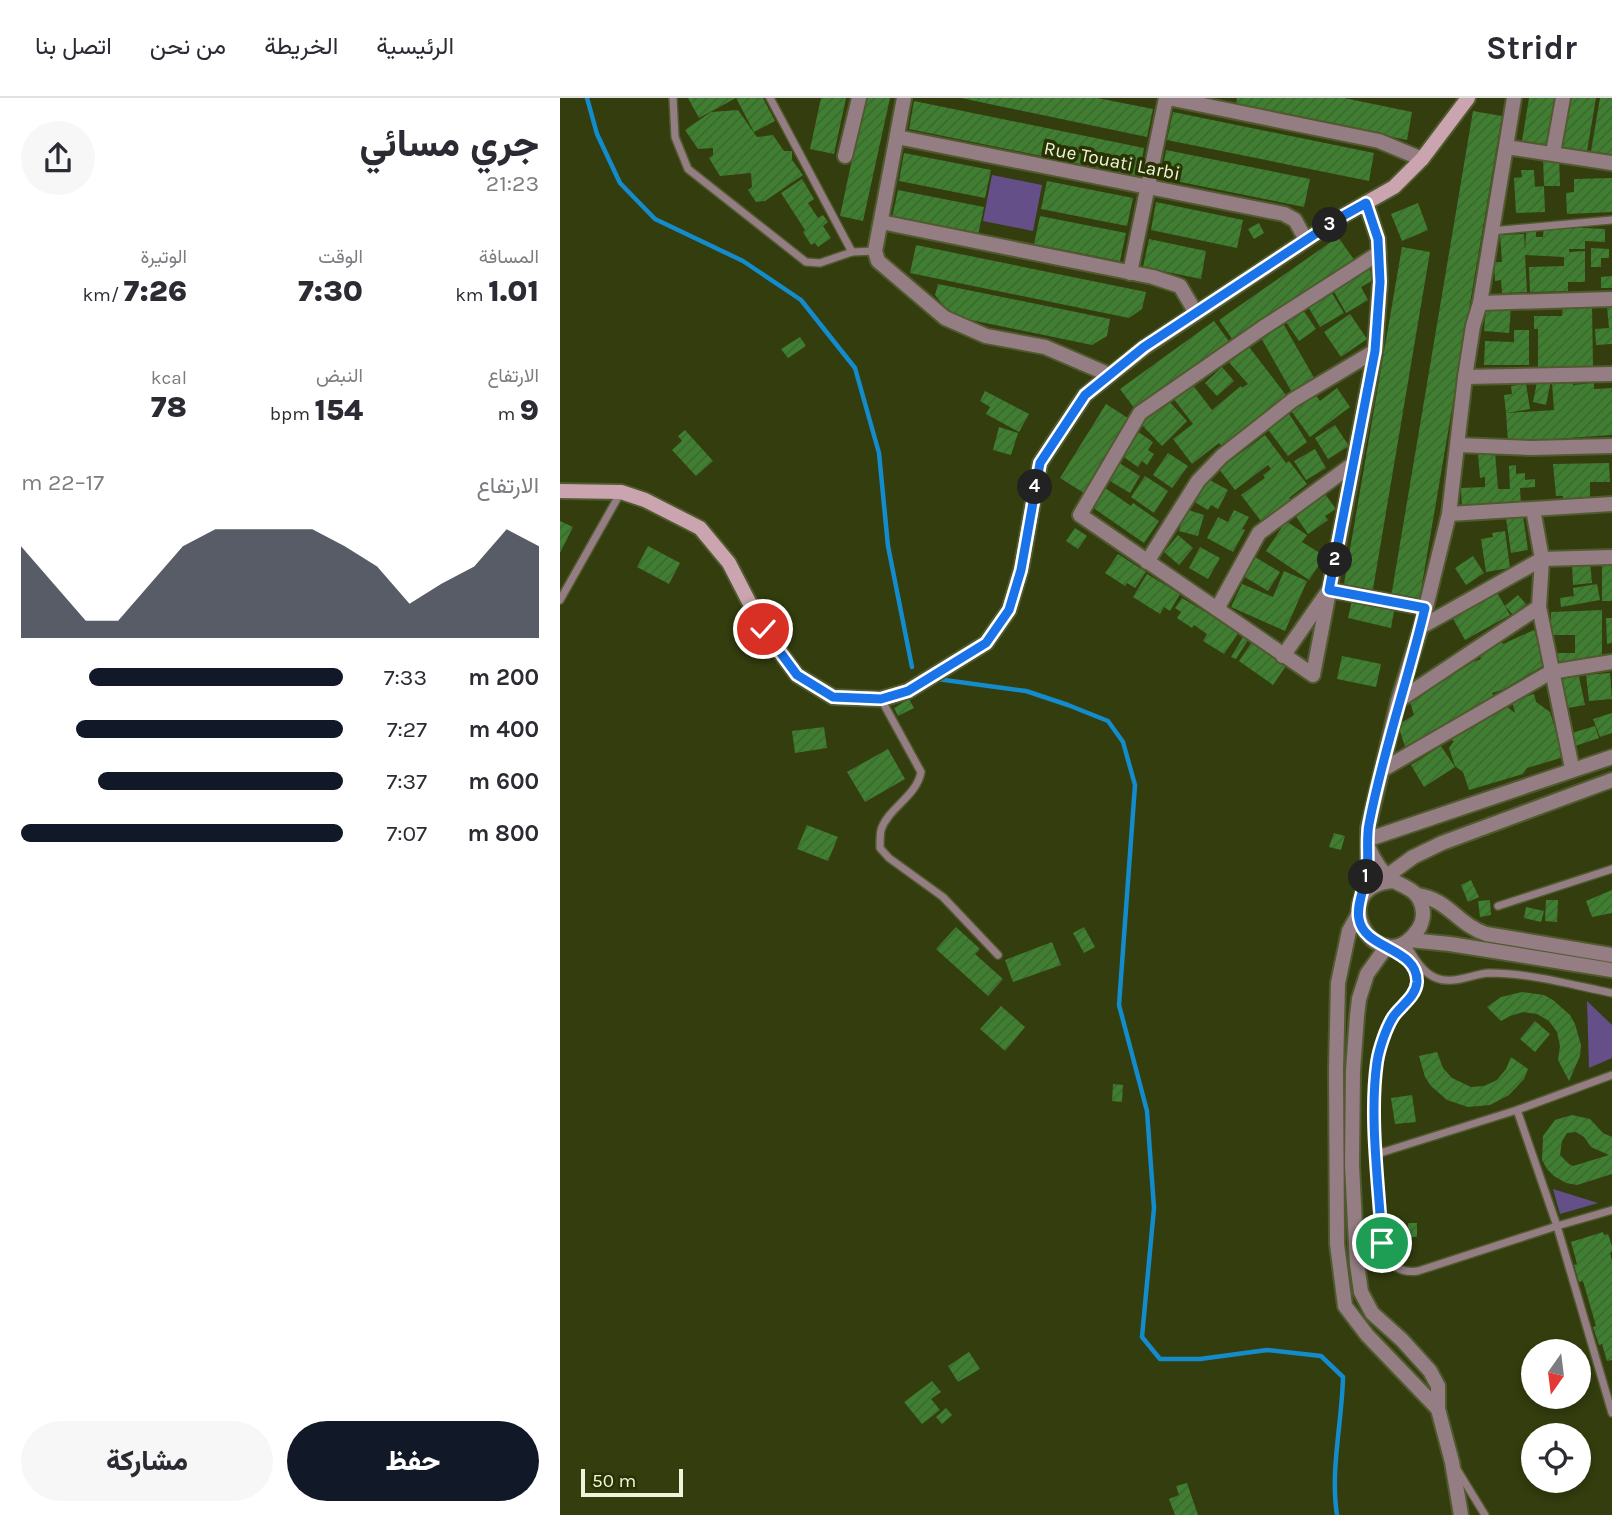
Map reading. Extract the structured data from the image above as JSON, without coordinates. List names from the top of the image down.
{
  "streets": {
    "street": ["Rue Touati Larbi"]
  },
  "scale_bar": "50 m",
  "north": "bottom",
  "page": {
    "header": "Stridr",
    "nav": [
      "الرئيسية",
      "الخريطة",
      "من نحن",
      "اتصل بنا"
    ],
    "heading": ["جري مسائي", "21:23"],
    "pins": [
      "3",
      "4",
      "2",
      "1"
    ],
    "stats": [
      ["المسافة", "1.01 km"],
      ["الوقت", "7:30"],
      ["الوتيرة", "7:26 /km"],
      ["الارتفاع", "9 m"],
      ["النبض", "154 bpm"],
      ["kcal", "78"]
    ],
    "chart": ["الارتفاع", "17–22 m"],
    "list": [
      {
        "name": "200 m",
        "note": "7:33"
      },
      {
        "name": "400 m",
        "note": "7:27"
      },
      {
        "name": "600 m",
        "note": "7:37"
      },
      {
        "name": "800 m",
        "note": "7:07"
      }
    ],
    "buttons": ["حفظ", "مشاركة"],
    "scale": "50 m"
  }
}
